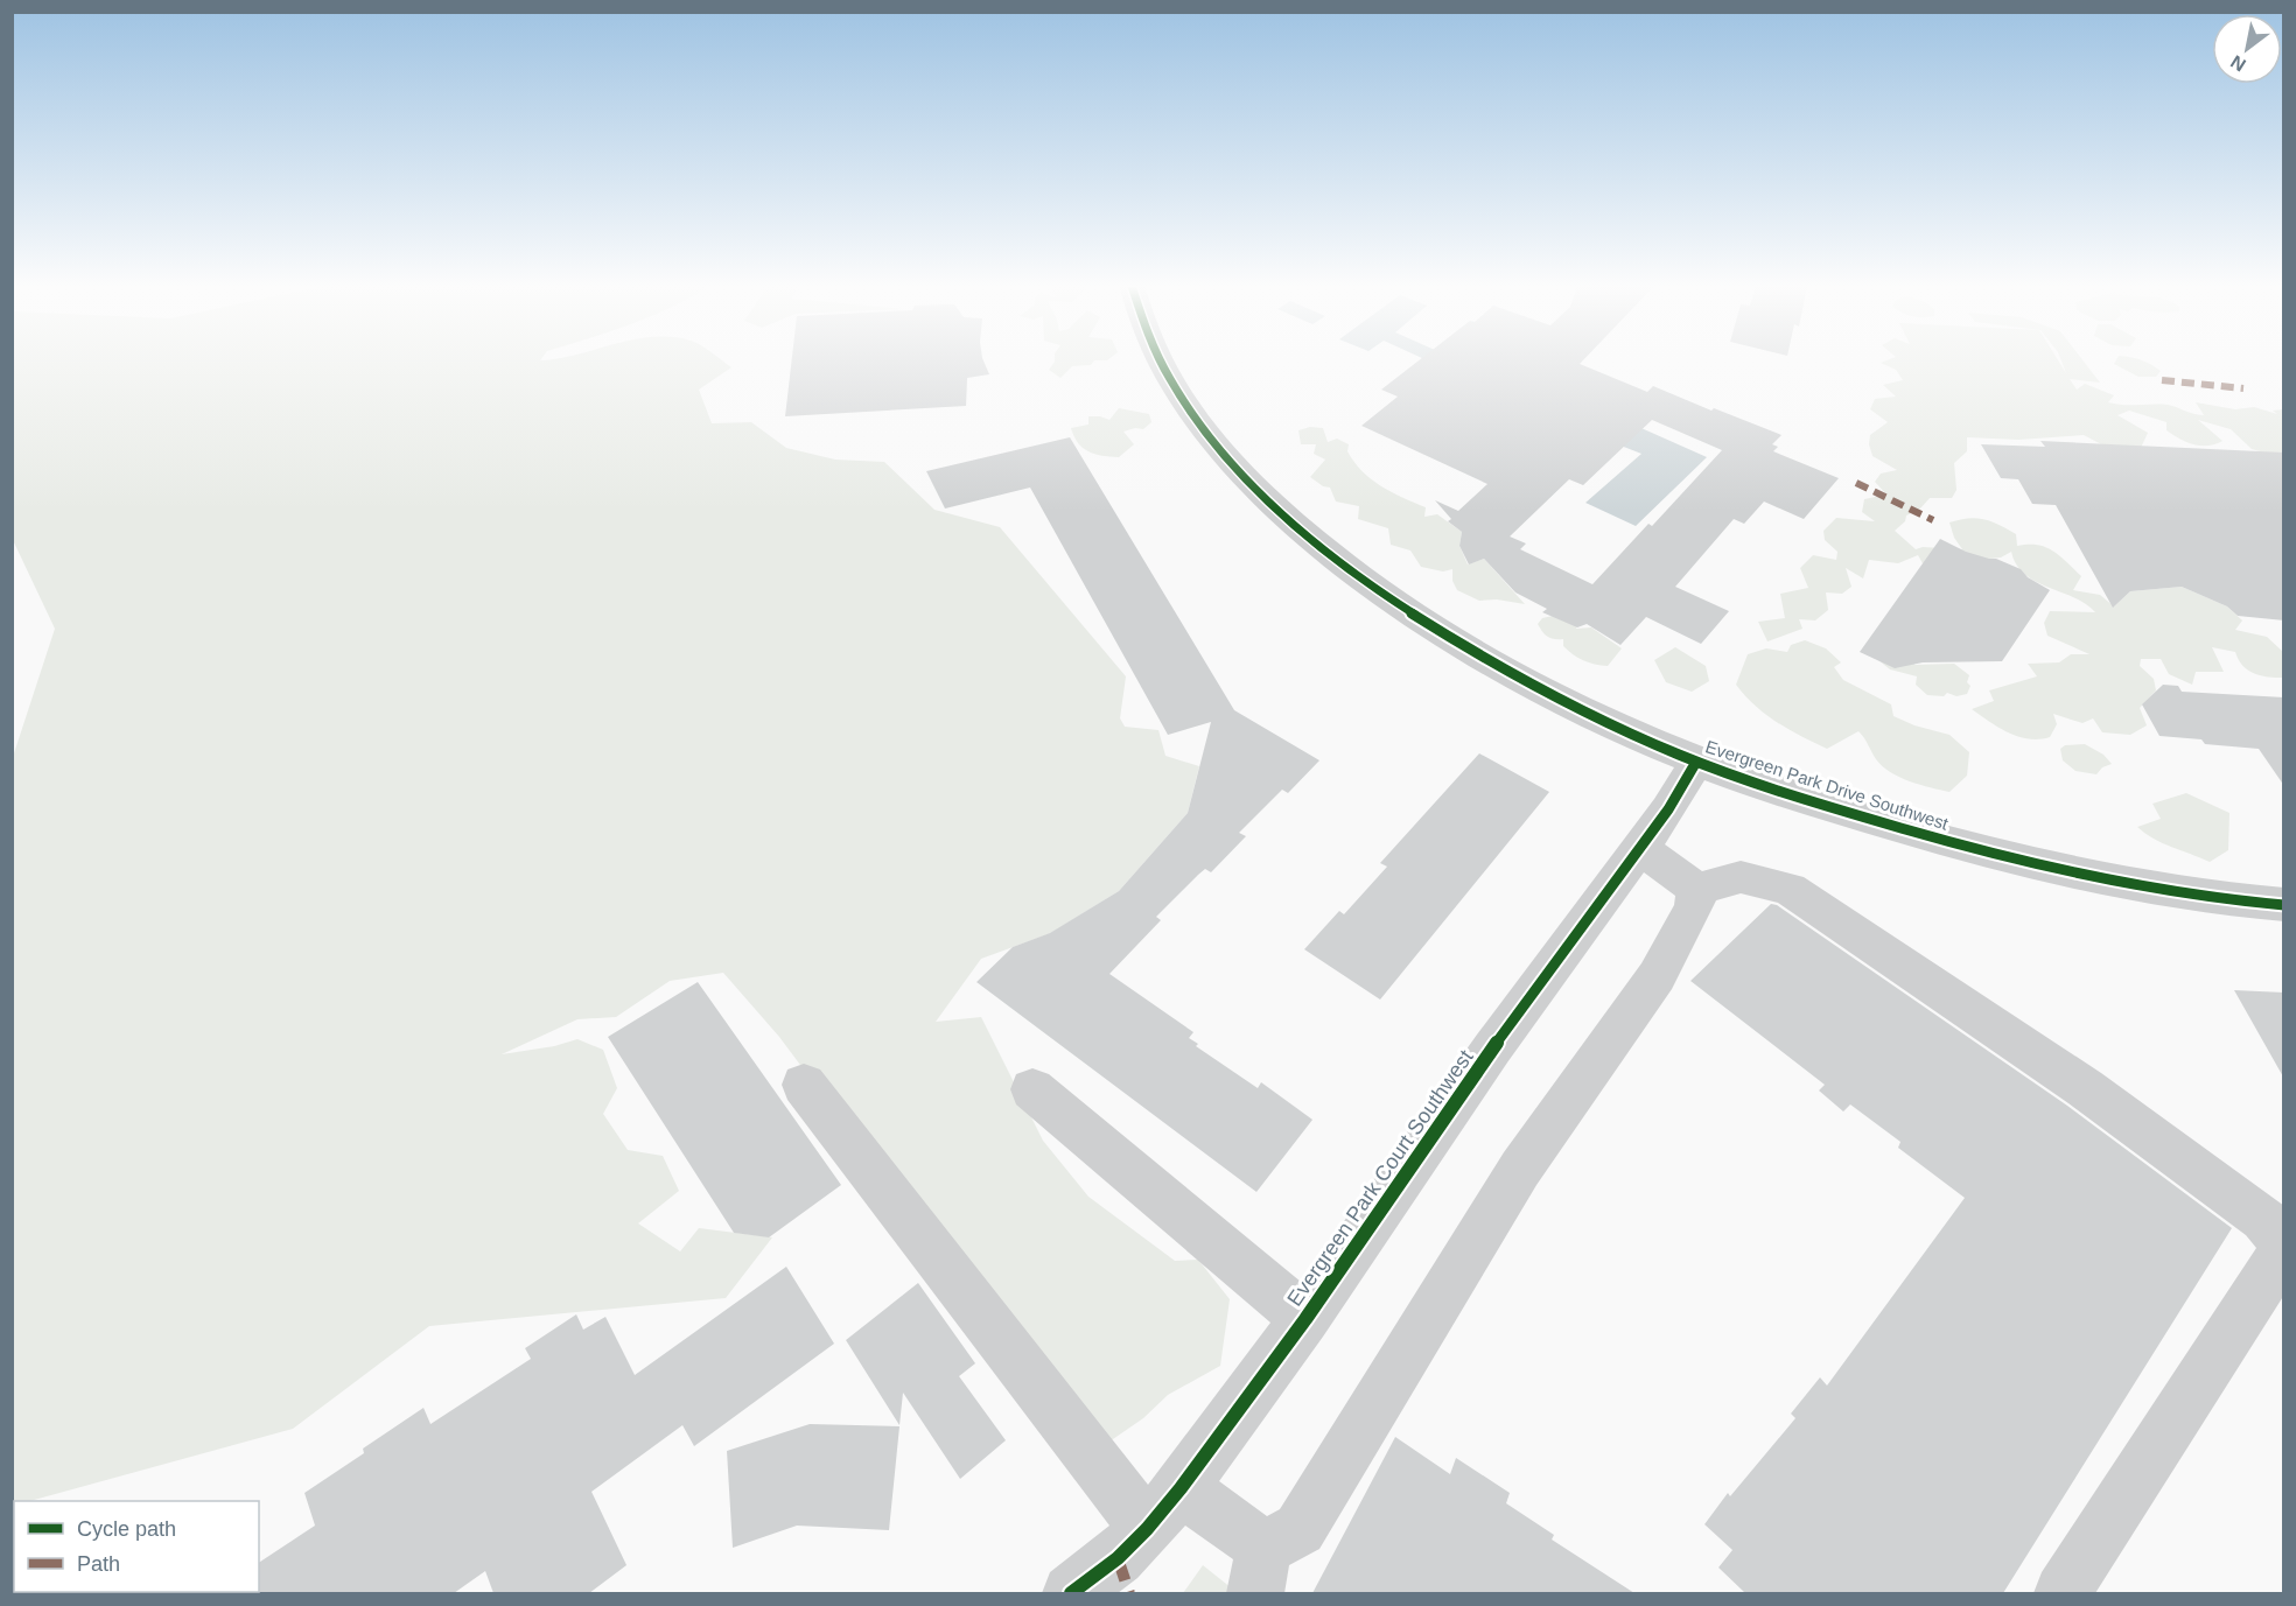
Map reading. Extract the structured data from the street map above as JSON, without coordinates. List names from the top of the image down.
{
  "streets": {
    "street": ["Evergreen Park Drive Southwest", "Evergreen Park Court Southwest"]
  },
  "crossings": [
    ["Evergreen Park Drive Southwest", "Evergreen Park Court Southwest"]
  ],
  "legend": ["Cycle path", "Path"],
  "north": "bottom left"
}
